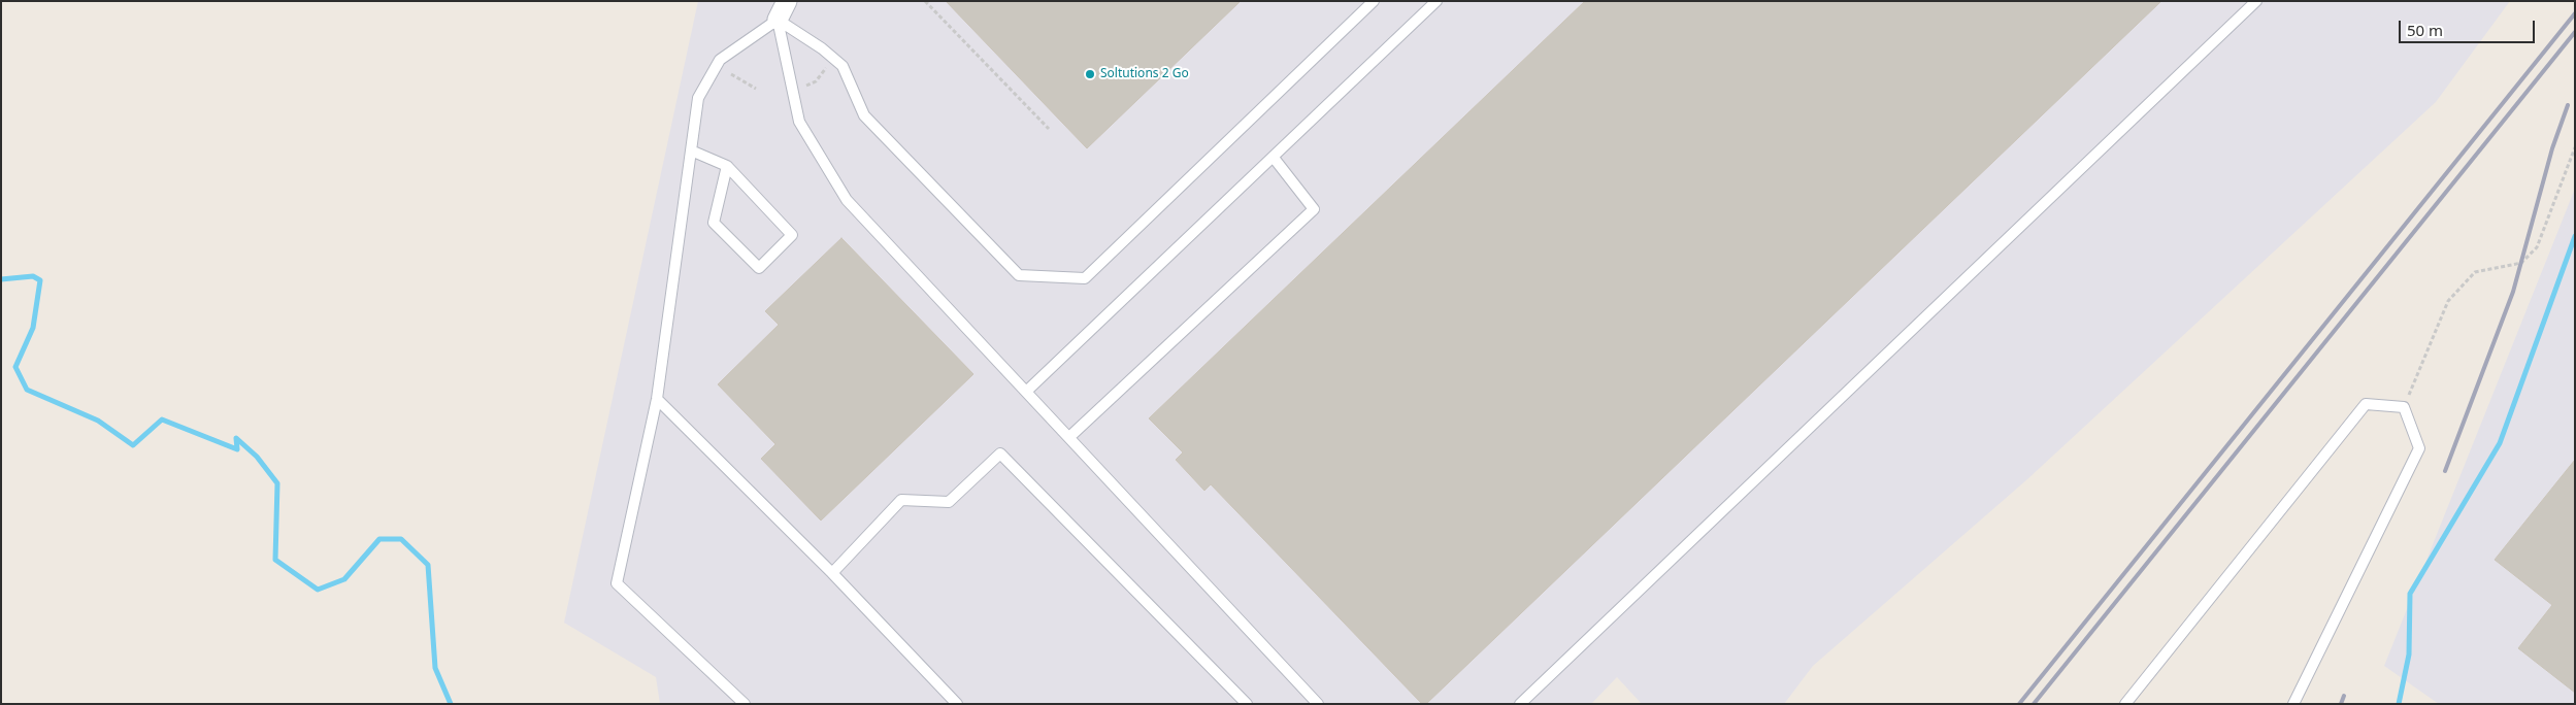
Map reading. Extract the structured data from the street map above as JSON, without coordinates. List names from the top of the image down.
{
  "places": ["Soltutions 2 Go"],
  "scale_bar": "50 m"
}
